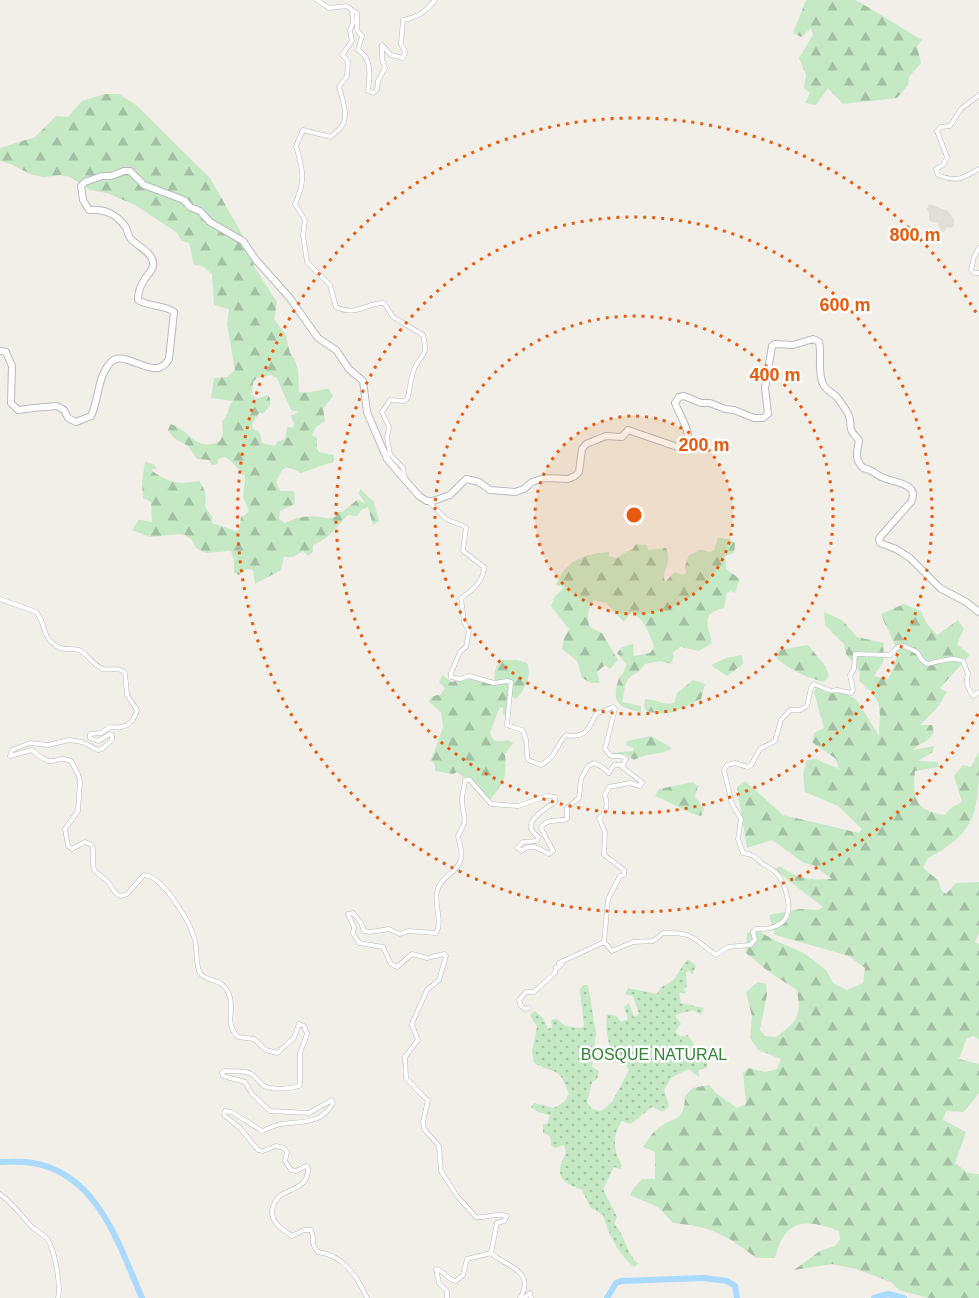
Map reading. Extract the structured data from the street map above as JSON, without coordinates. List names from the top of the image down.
{
  "parks": ["BOSQUE NATURAL"],
  "rings": [
    "800 m",
    "600 m",
    "400 m",
    "200 m"
  ]
}
